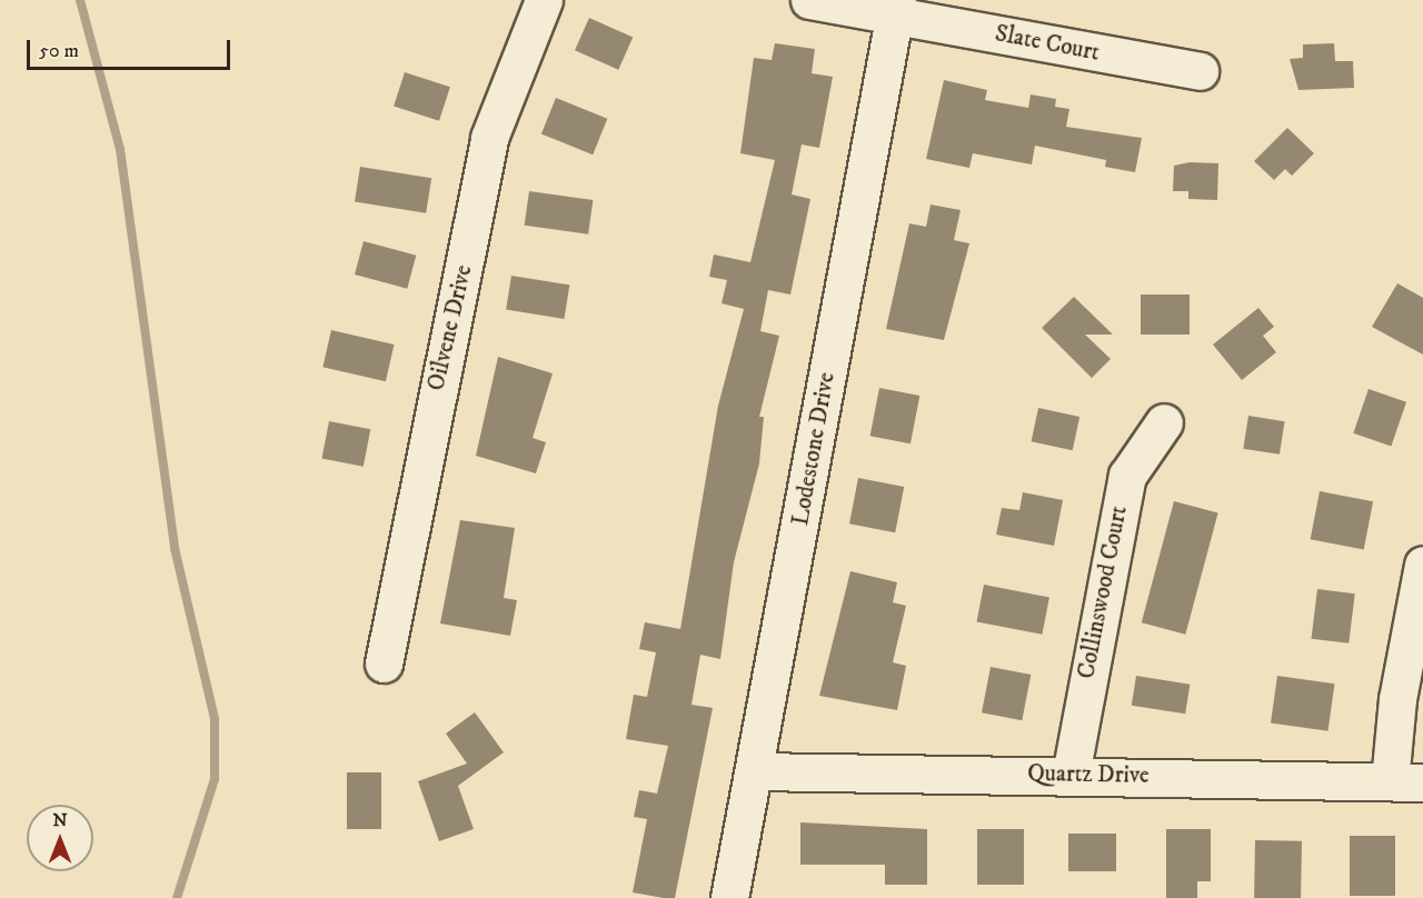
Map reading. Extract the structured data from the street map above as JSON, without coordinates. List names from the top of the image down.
{
  "streets": {
    "street": [
      "Slate Court",
      "Oilvene Drive",
      "Lodestone Drive",
      "Collinswood Court",
      "Quartz Drive"
    ]
  },
  "crossings": [
    ["Slate Court", "Lodestone Drive"],
    ["Lodestone Drive", "Quartz Drive"],
    ["Collinswood Court", "Quartz Drive"]
  ],
  "scale_bar": "50 m",
  "north": "top"
}
